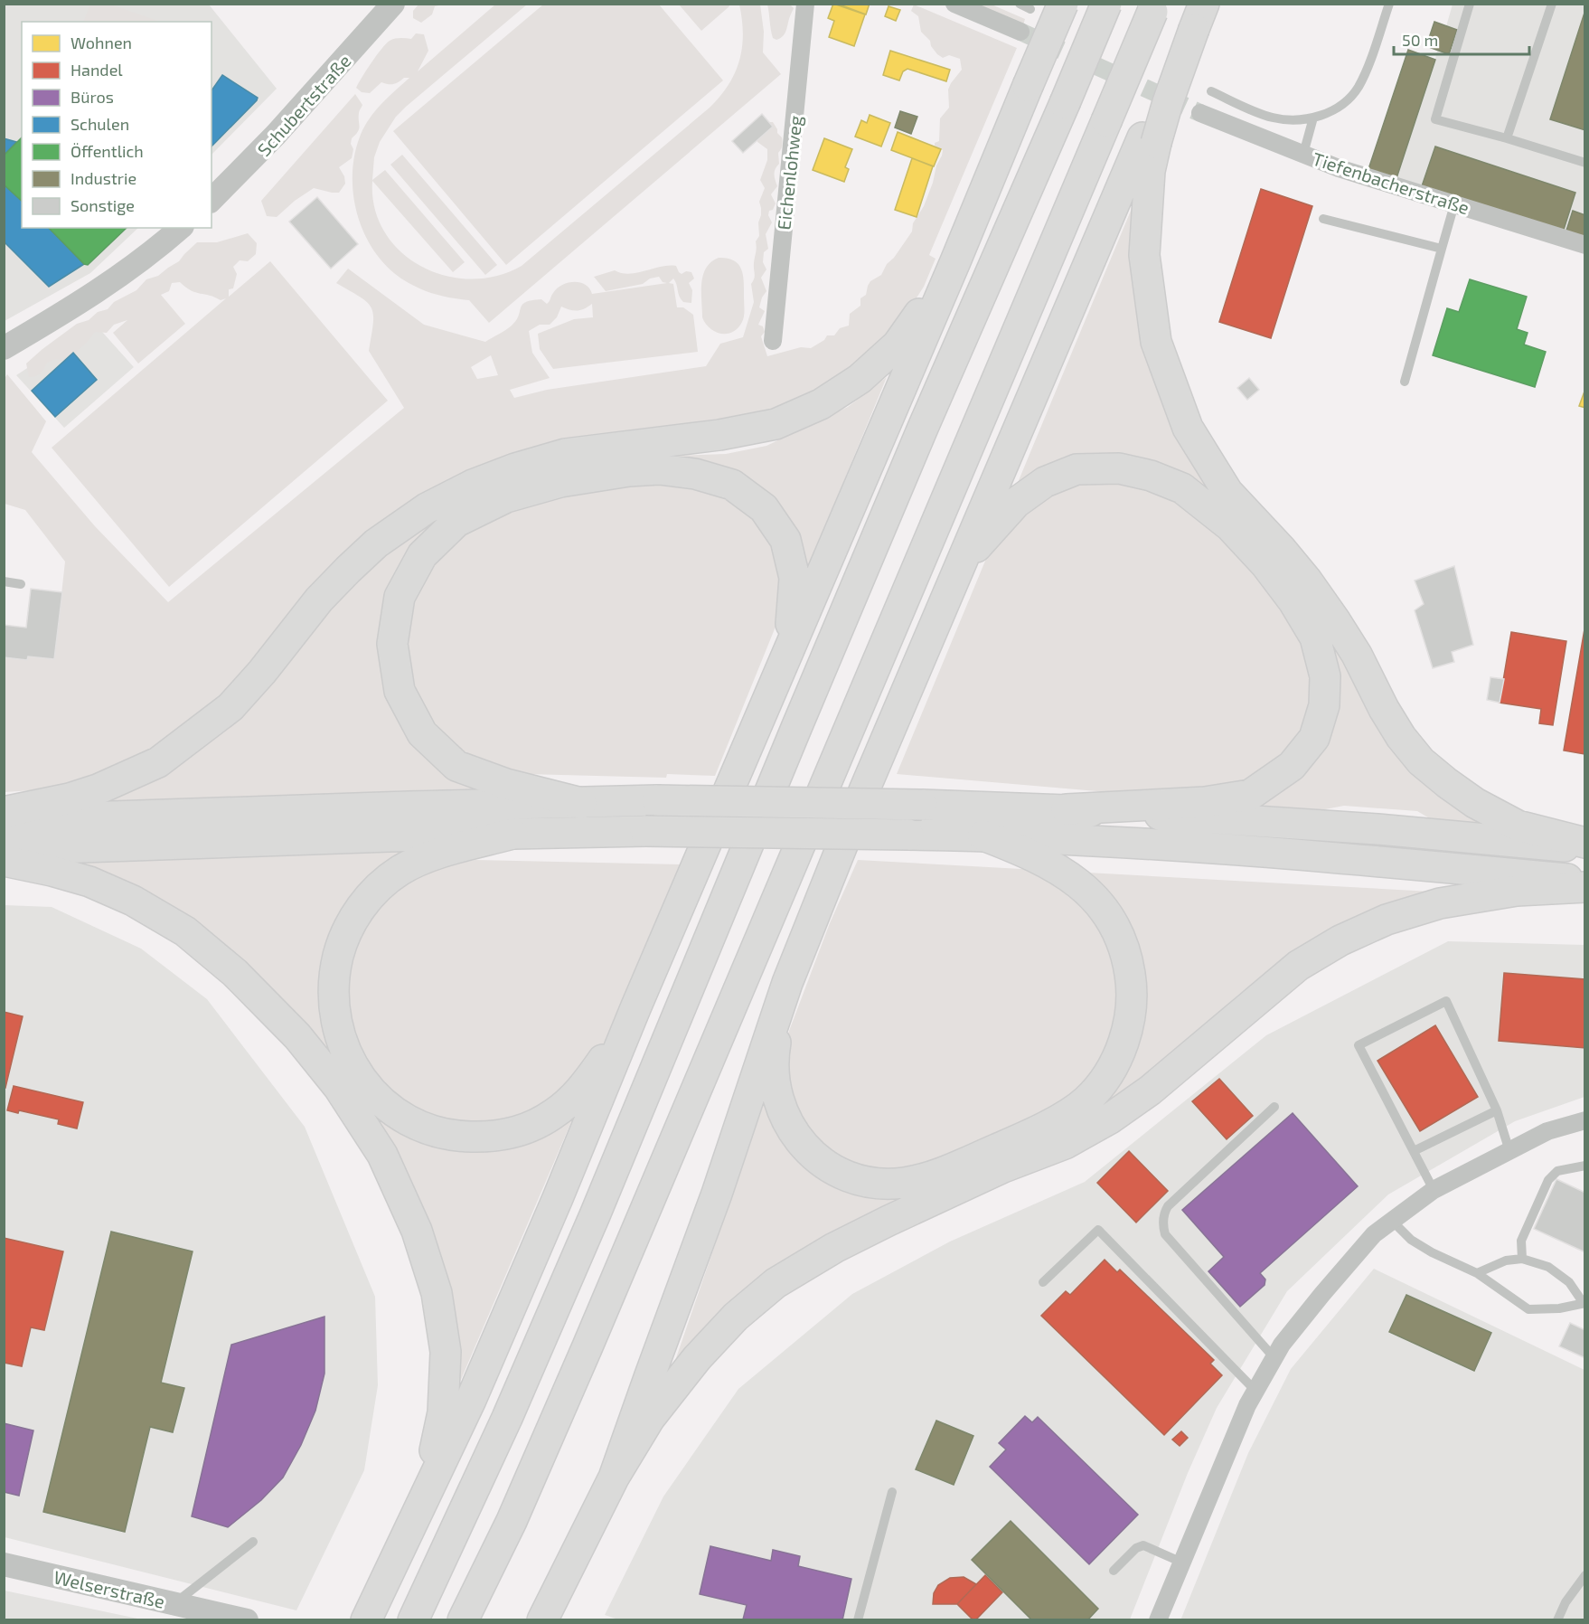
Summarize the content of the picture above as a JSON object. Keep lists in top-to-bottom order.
{
  "streets": {
    "street": [
      "Schubertstraße",
      "Eichenlohweg",
      "Tiefenbacherstraße",
      "Welserstraße"
    ]
  },
  "legend": [
    "Wohnen",
    "Handel",
    "Büros",
    "Schulen",
    "Öffentlich",
    "Industrie",
    "Sonstige"
  ],
  "scale_bar": "50 m"
}
